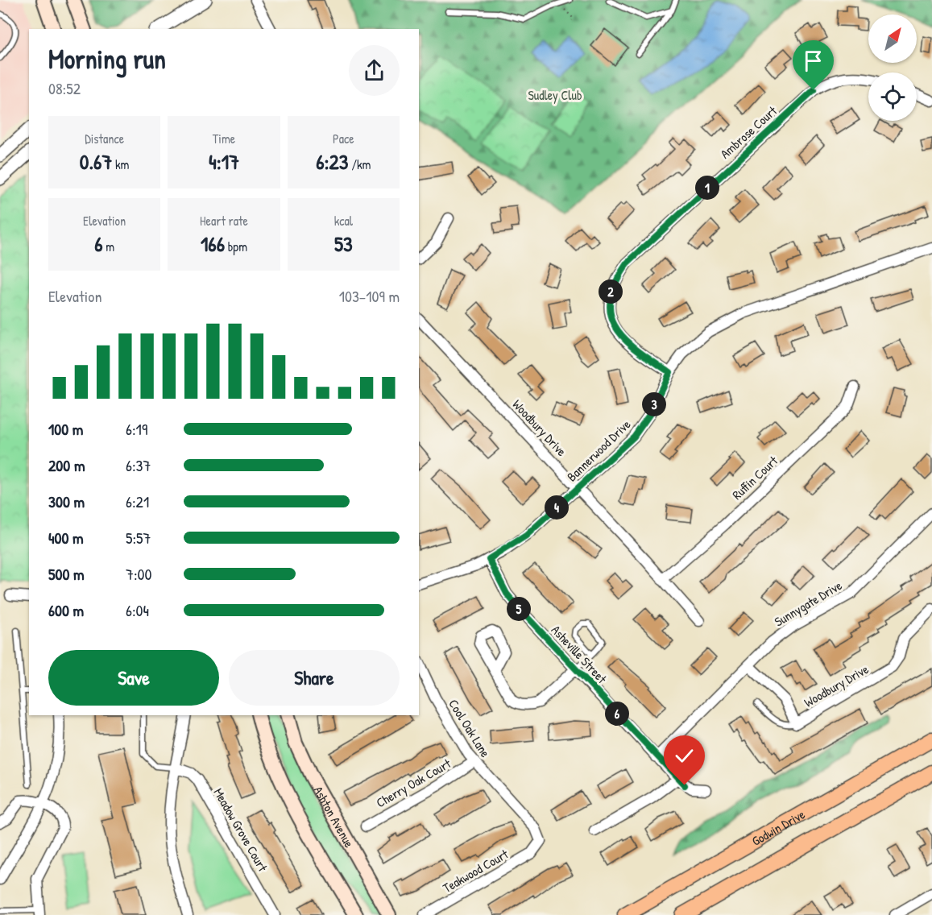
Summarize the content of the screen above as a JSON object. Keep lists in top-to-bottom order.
{
  "streets": {
    "main road": ["Ashton Avenue", "Godwin Drive"],
    "street": [
      "Ambrose Court",
      "Woodbury Drive",
      "Bannerwood Drive",
      "Ruffin Court",
      "Sunnygate Drive",
      "Asheville Street",
      "Cool Oak Lane",
      "Cherry Oak Court",
      "Meadow Grove Court",
      "Teakwood Court"
    ]
  },
  "crossings": [
    ["Ambrose Court", "Bannerwood Drive"],
    ["Woodbury Drive", "Bannerwood Drive"],
    ["Woodbury Drive", "Ruffin Court"],
    ["Woodbury Drive", "Sunnygate Drive"],
    ["Bannerwood Drive", "Asheville Street"],
    ["Sunnygate Drive", "Asheville Street"],
    ["Cool Oak Lane", "Cherry Oak Court"],
    ["Cool Oak Lane", "Teakwood Court"]
  ],
  "parks": ["Sudley Club"],
  "north": "top right",
  "page": {
    "heading": ["Morning run", "08:52"],
    "stats": [
      ["Distance", "0.67 km"],
      ["Time", "4:17"],
      ["Pace", "6:23 /km"],
      ["Elevation", "6 m"],
      ["Heart rate", "166 bpm"],
      ["kcal", "53"]
    ],
    "pins": [
      "1",
      "2",
      "3",
      "4",
      "5",
      "6"
    ],
    "chart": ["Elevation", "103–109 m"],
    "list": [
      {
        "name": "100 m",
        "note": "6:19"
      },
      {
        "name": "200 m",
        "note": "6:37"
      },
      {
        "name": "300 m",
        "note": "6:21"
      },
      {
        "name": "400 m",
        "note": "5:57"
      },
      {
        "name": "500 m",
        "note": "7:00"
      },
      {
        "name": "600 m",
        "note": "6:04"
      }
    ],
    "buttons": ["Save", "Share"]
  }
}
